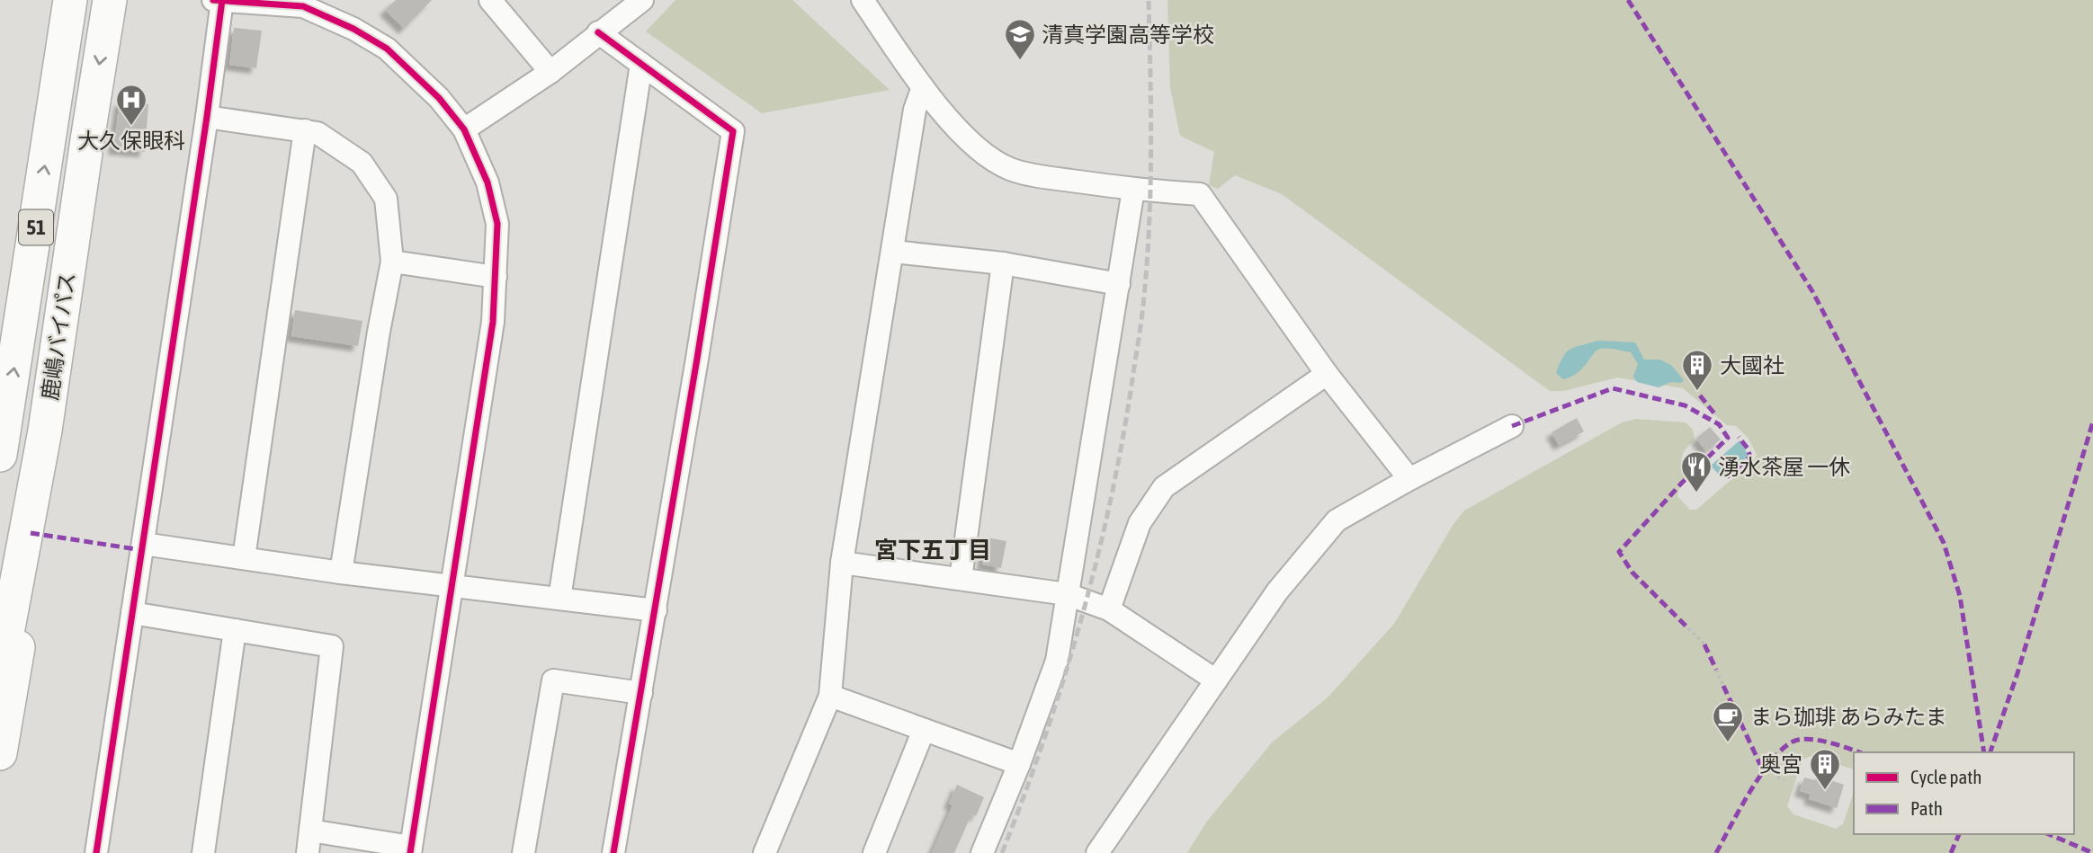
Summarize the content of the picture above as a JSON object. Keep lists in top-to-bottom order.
{
  "streets": {
    "highway": ["51", "鹿嶋バイパス"]
  },
  "crossings": [
    ["51", "鹿嶋バイパス"]
  ],
  "districts": ["宮下五丁目"],
  "places": {
    "school or university": ["清真学園高等学校"],
    "hospital": ["大久保眼科"],
    "building": ["大國社", "奥宮"],
    "restaurant": ["湧水茶屋 一休"],
    "cafe": ["まら珈琲 あらみたま"]
  },
  "legend": ["Cycle path", "Path"]
}
